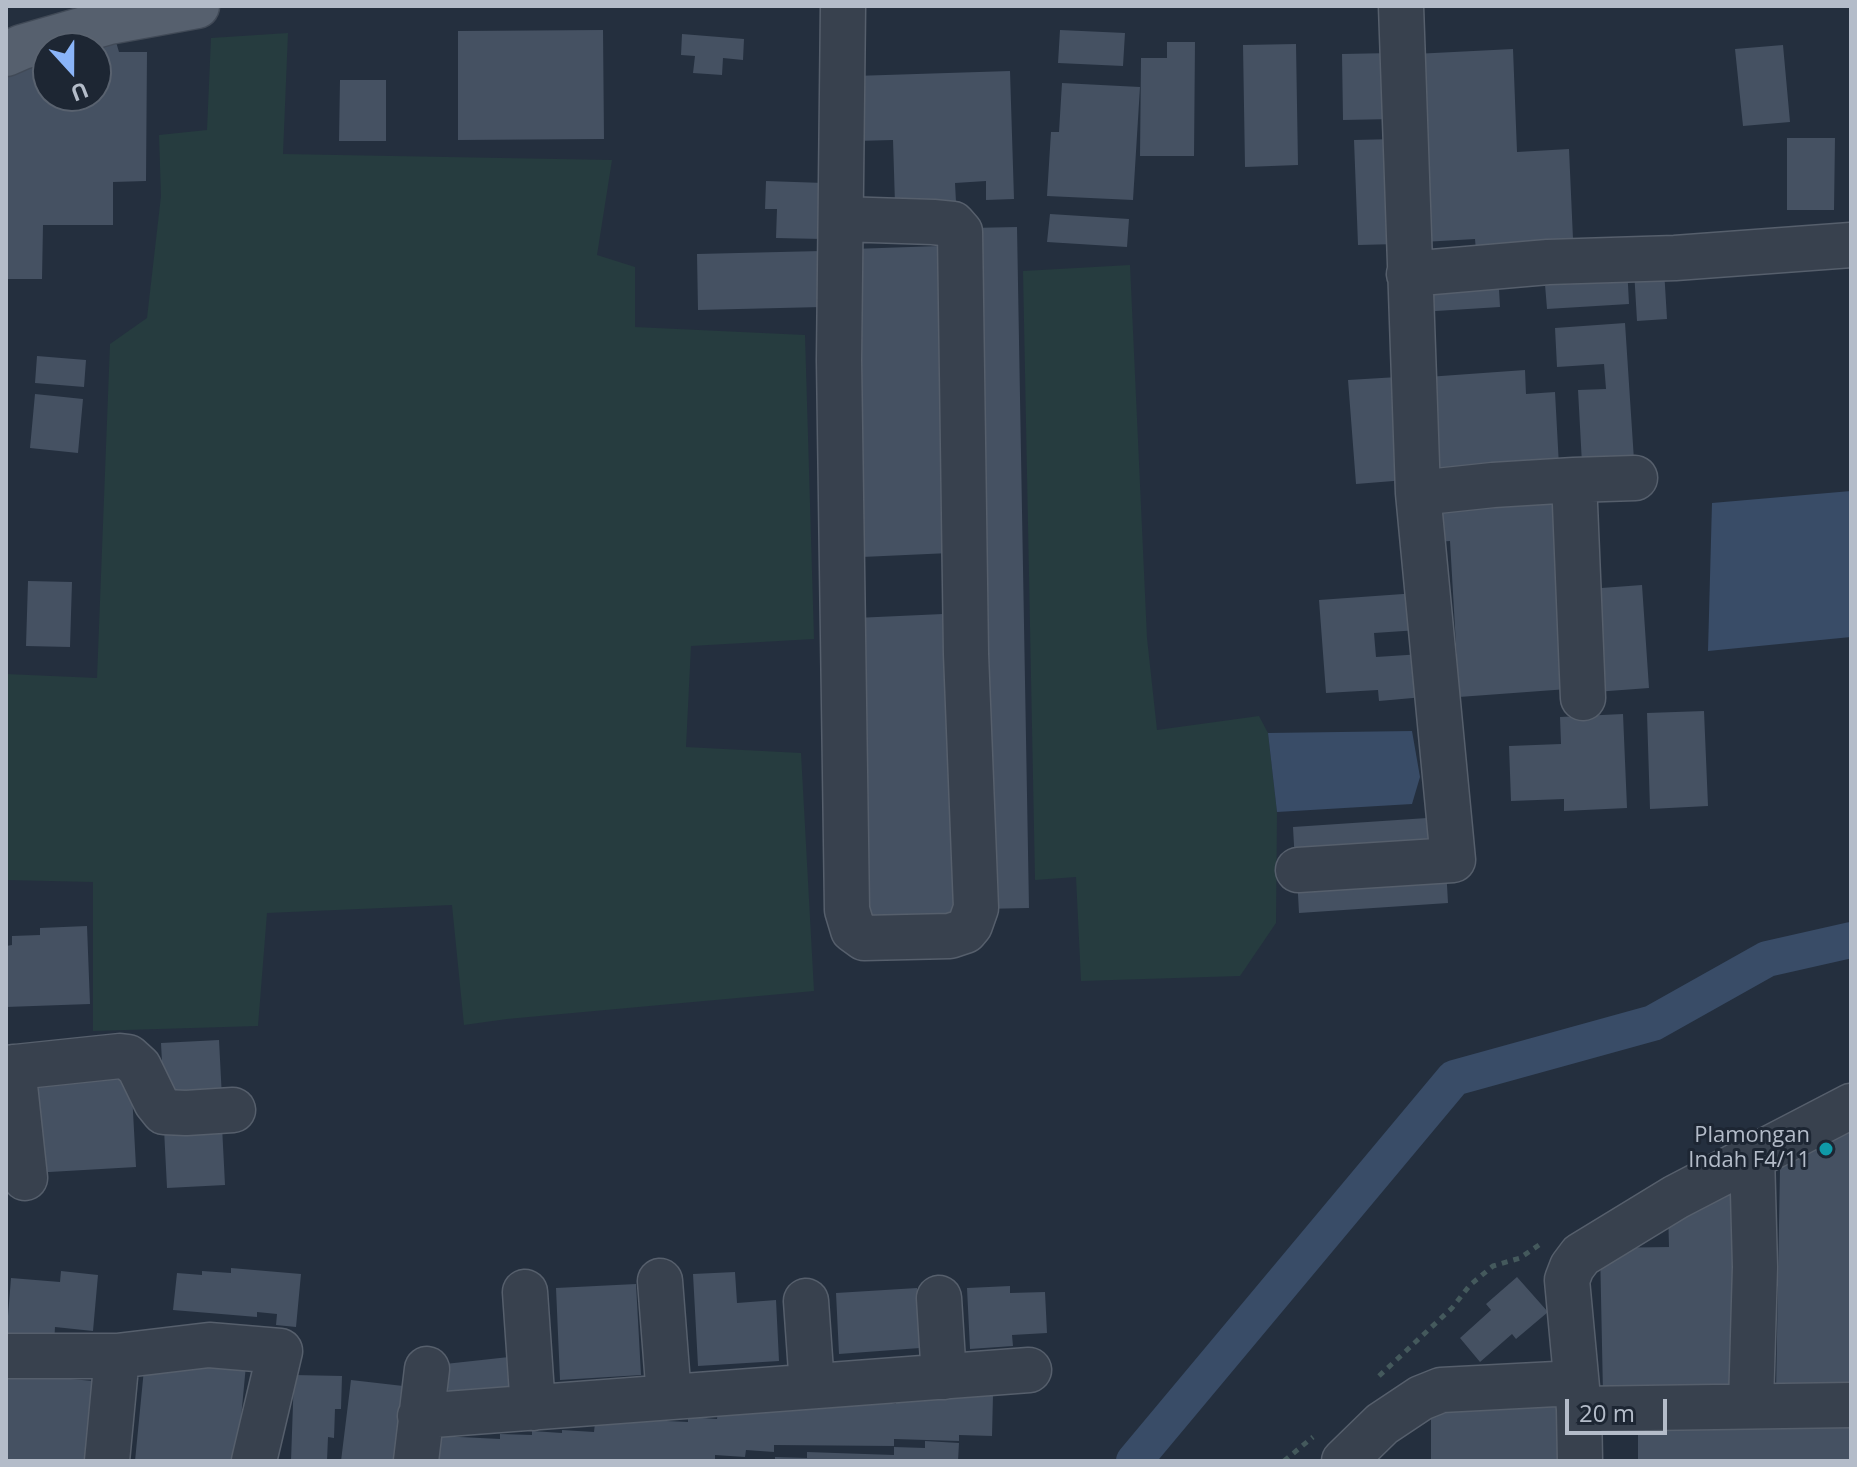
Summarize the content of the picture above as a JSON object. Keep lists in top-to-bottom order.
{
  "places": ["Plamongan Indah F4/11"],
  "scale_bar": "20 m",
  "north": "bottom"
}
